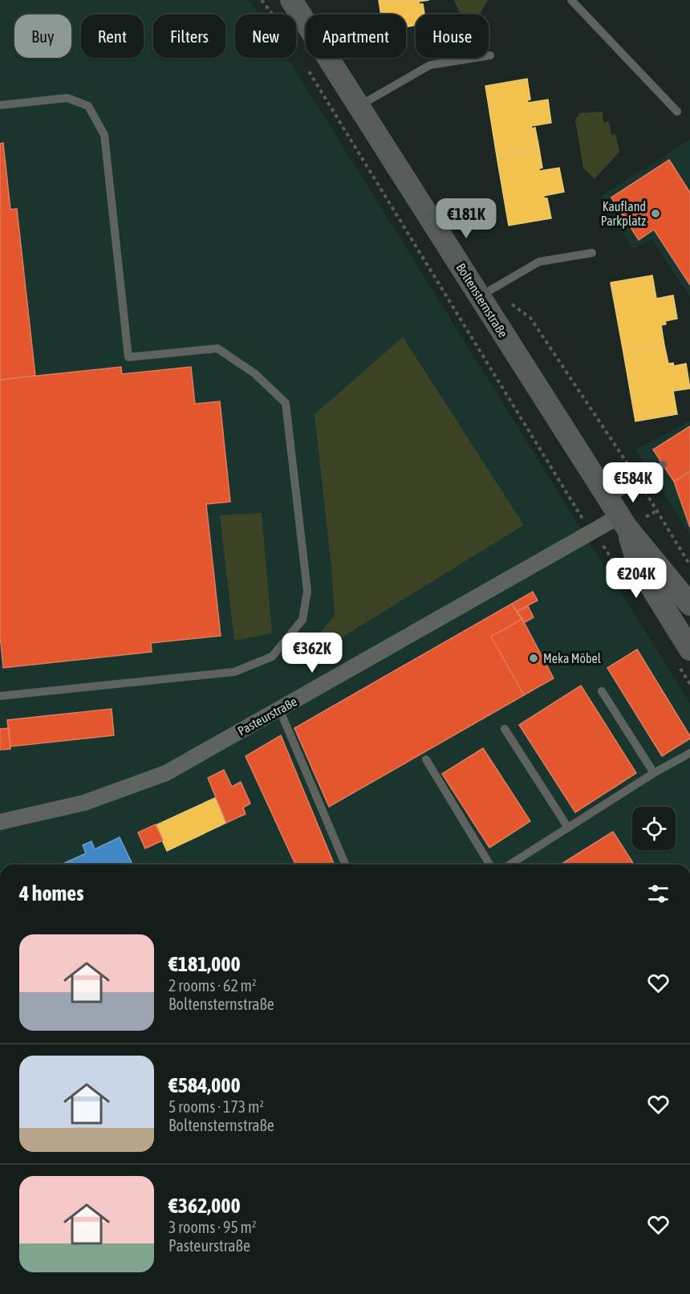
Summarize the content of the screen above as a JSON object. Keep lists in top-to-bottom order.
{
  "streets": {
    "main road": ["Boltensternstraße"],
    "street": ["Pasteurstraße"]
  },
  "crossings": [
    ["Boltensternstraße", "Pasteurstraße"]
  ],
  "places": ["Kaufland Parkplatz", "Meka Möbel"],
  "page": {
    "chip": [
      "Buy",
      "Rent",
      "Filters",
      "New",
      "Apartment",
      "House"
    ],
    "price": [
      "€181K",
      "€584K",
      "€204K",
      "€362K"
    ],
    "heading": "4 homes",
    "list": [
      {
        "name": "€181,000",
        "note": "2 rooms · 62 m² · Boltensternstraße"
      },
      {
        "name": "€584,000",
        "note": "5 rooms · 173 m² · Boltensternstraße"
      },
      {
        "name": "€362,000",
        "note": "3 rooms · 95 m² · Pasteurstraße"
      }
    ]
  }
}
